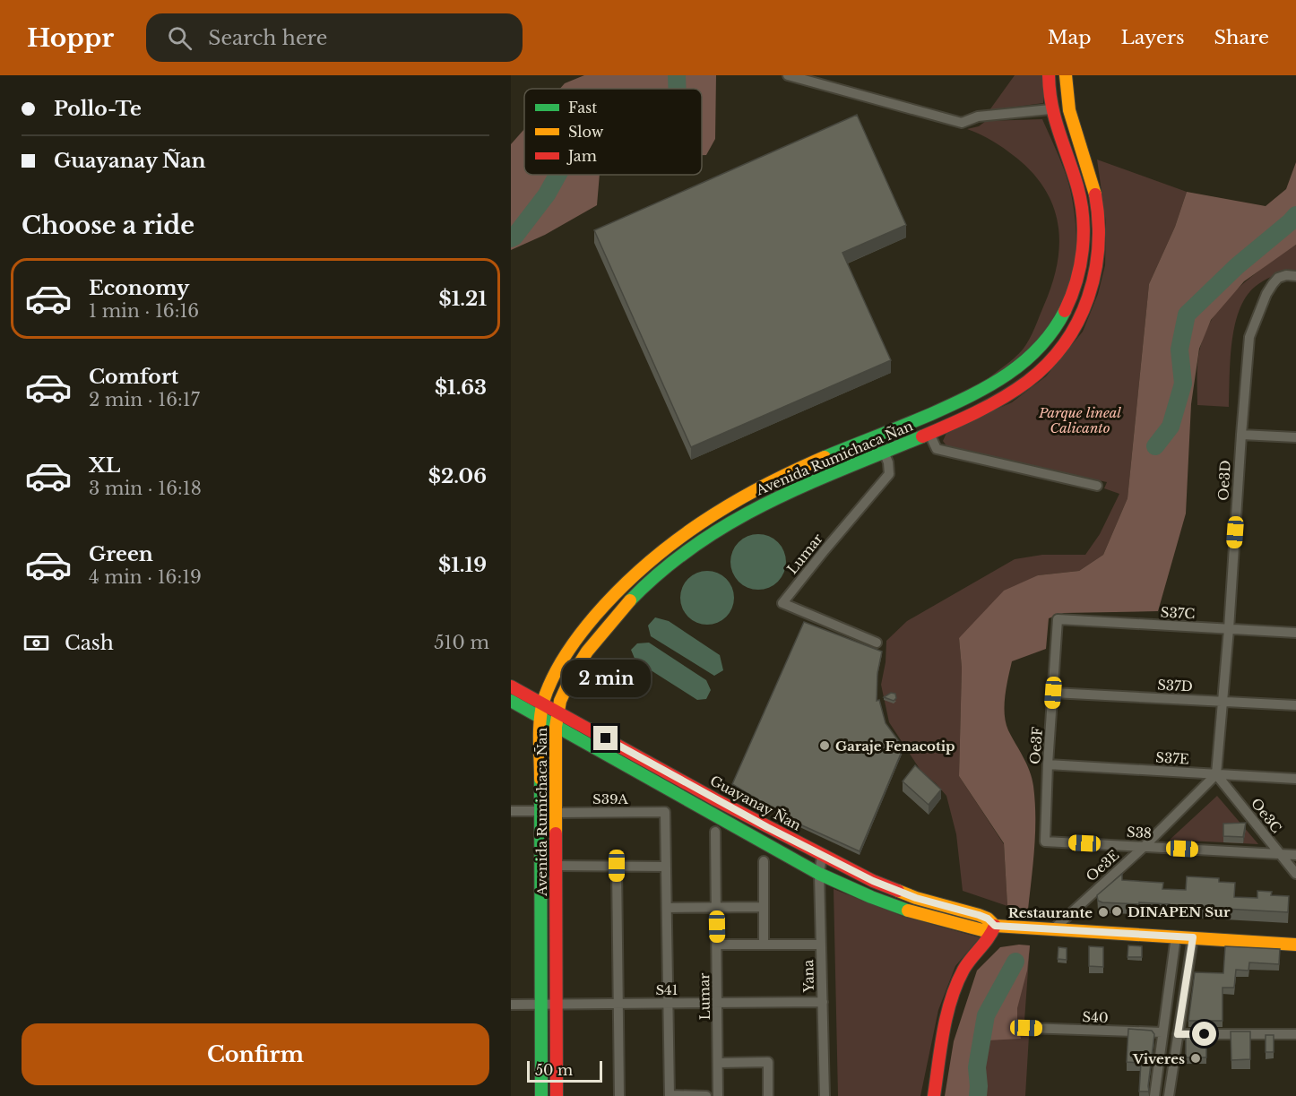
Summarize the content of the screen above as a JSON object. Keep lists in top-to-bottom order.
{
  "streets": {
    "main road": ["Avenida Rumichaca Ñan", "Guayanay Ñan"],
    "street": [
      "Oe3D",
      "Lumar",
      "S37C",
      "S37D",
      "Oe3F",
      "S37E",
      "S39A",
      "Oe3C",
      "S38",
      "Oe3E",
      "Yana",
      "S41",
      "S40"
    ]
  },
  "crossings": [
    ["Avenida Rumichaca Ñan", "Lumar"],
    ["Avenida Rumichaca Ñan", "S39A"],
    ["Avenida Rumichaca Ñan", "Guayanay Ñan"],
    ["Avenida Rumichaca Ñan", "S41"],
    ["Oe3D", "S37C"],
    ["Oe3D", "S37D"],
    ["Oe3D", "S37E"],
    ["Oe3D", "Oe3C"],
    ["Oe3D", "Oe3E"],
    ["Lumar", "S41"],
    ["S37C", "Oe3F"],
    ["S37D", "Oe3F"],
    ["Oe3F", "S37E"],
    ["Oe3F", "S38"],
    ["S37E", "Oe3C"],
    ["S37E", "Oe3E"],
    ["Guayanay Ñan", "Oe3E"],
    ["Guayanay Ñan", "Yana"],
    ["Oe3C", "S38"],
    ["Oe3C", "Oe3E"],
    ["S38", "Oe3E"],
    ["Yana", "S41"]
  ],
  "parks": ["Parque lineal Calicanto"],
  "places": [
    "Garaje Fenacotip",
    "DINAPEN Sur",
    "Restaurante",
    "Viveres"
  ],
  "legend": ["Fast", "Slow", "Jam"],
  "scale_bar": "50 m",
  "page": {
    "header": "Hoppr",
    "search": "Search here",
    "nav": ["Map", "Layers", "Share"],
    "banner": ["Pollo-Te", "Guayanay Ñan"],
    "heading": "Choose a ride",
    "list": [
      {
        "name": "Economy",
        "note": "1 min · 16:16",
        "value": "$1.21"
      },
      {
        "name": "Comfort",
        "note": "2 min · 16:17",
        "value": "$1.63"
      },
      {
        "name": "XL",
        "note": "3 min · 16:18",
        "value": "$2.06"
      },
      {
        "name": "Green",
        "note": "4 min · 16:19",
        "value": "$1.19"
      }
    ],
    "pay": ["Cash", "510 m"],
    "bubble": "2 min",
    "buttons": "Confirm",
    "scale": "50 m"
  }
}
